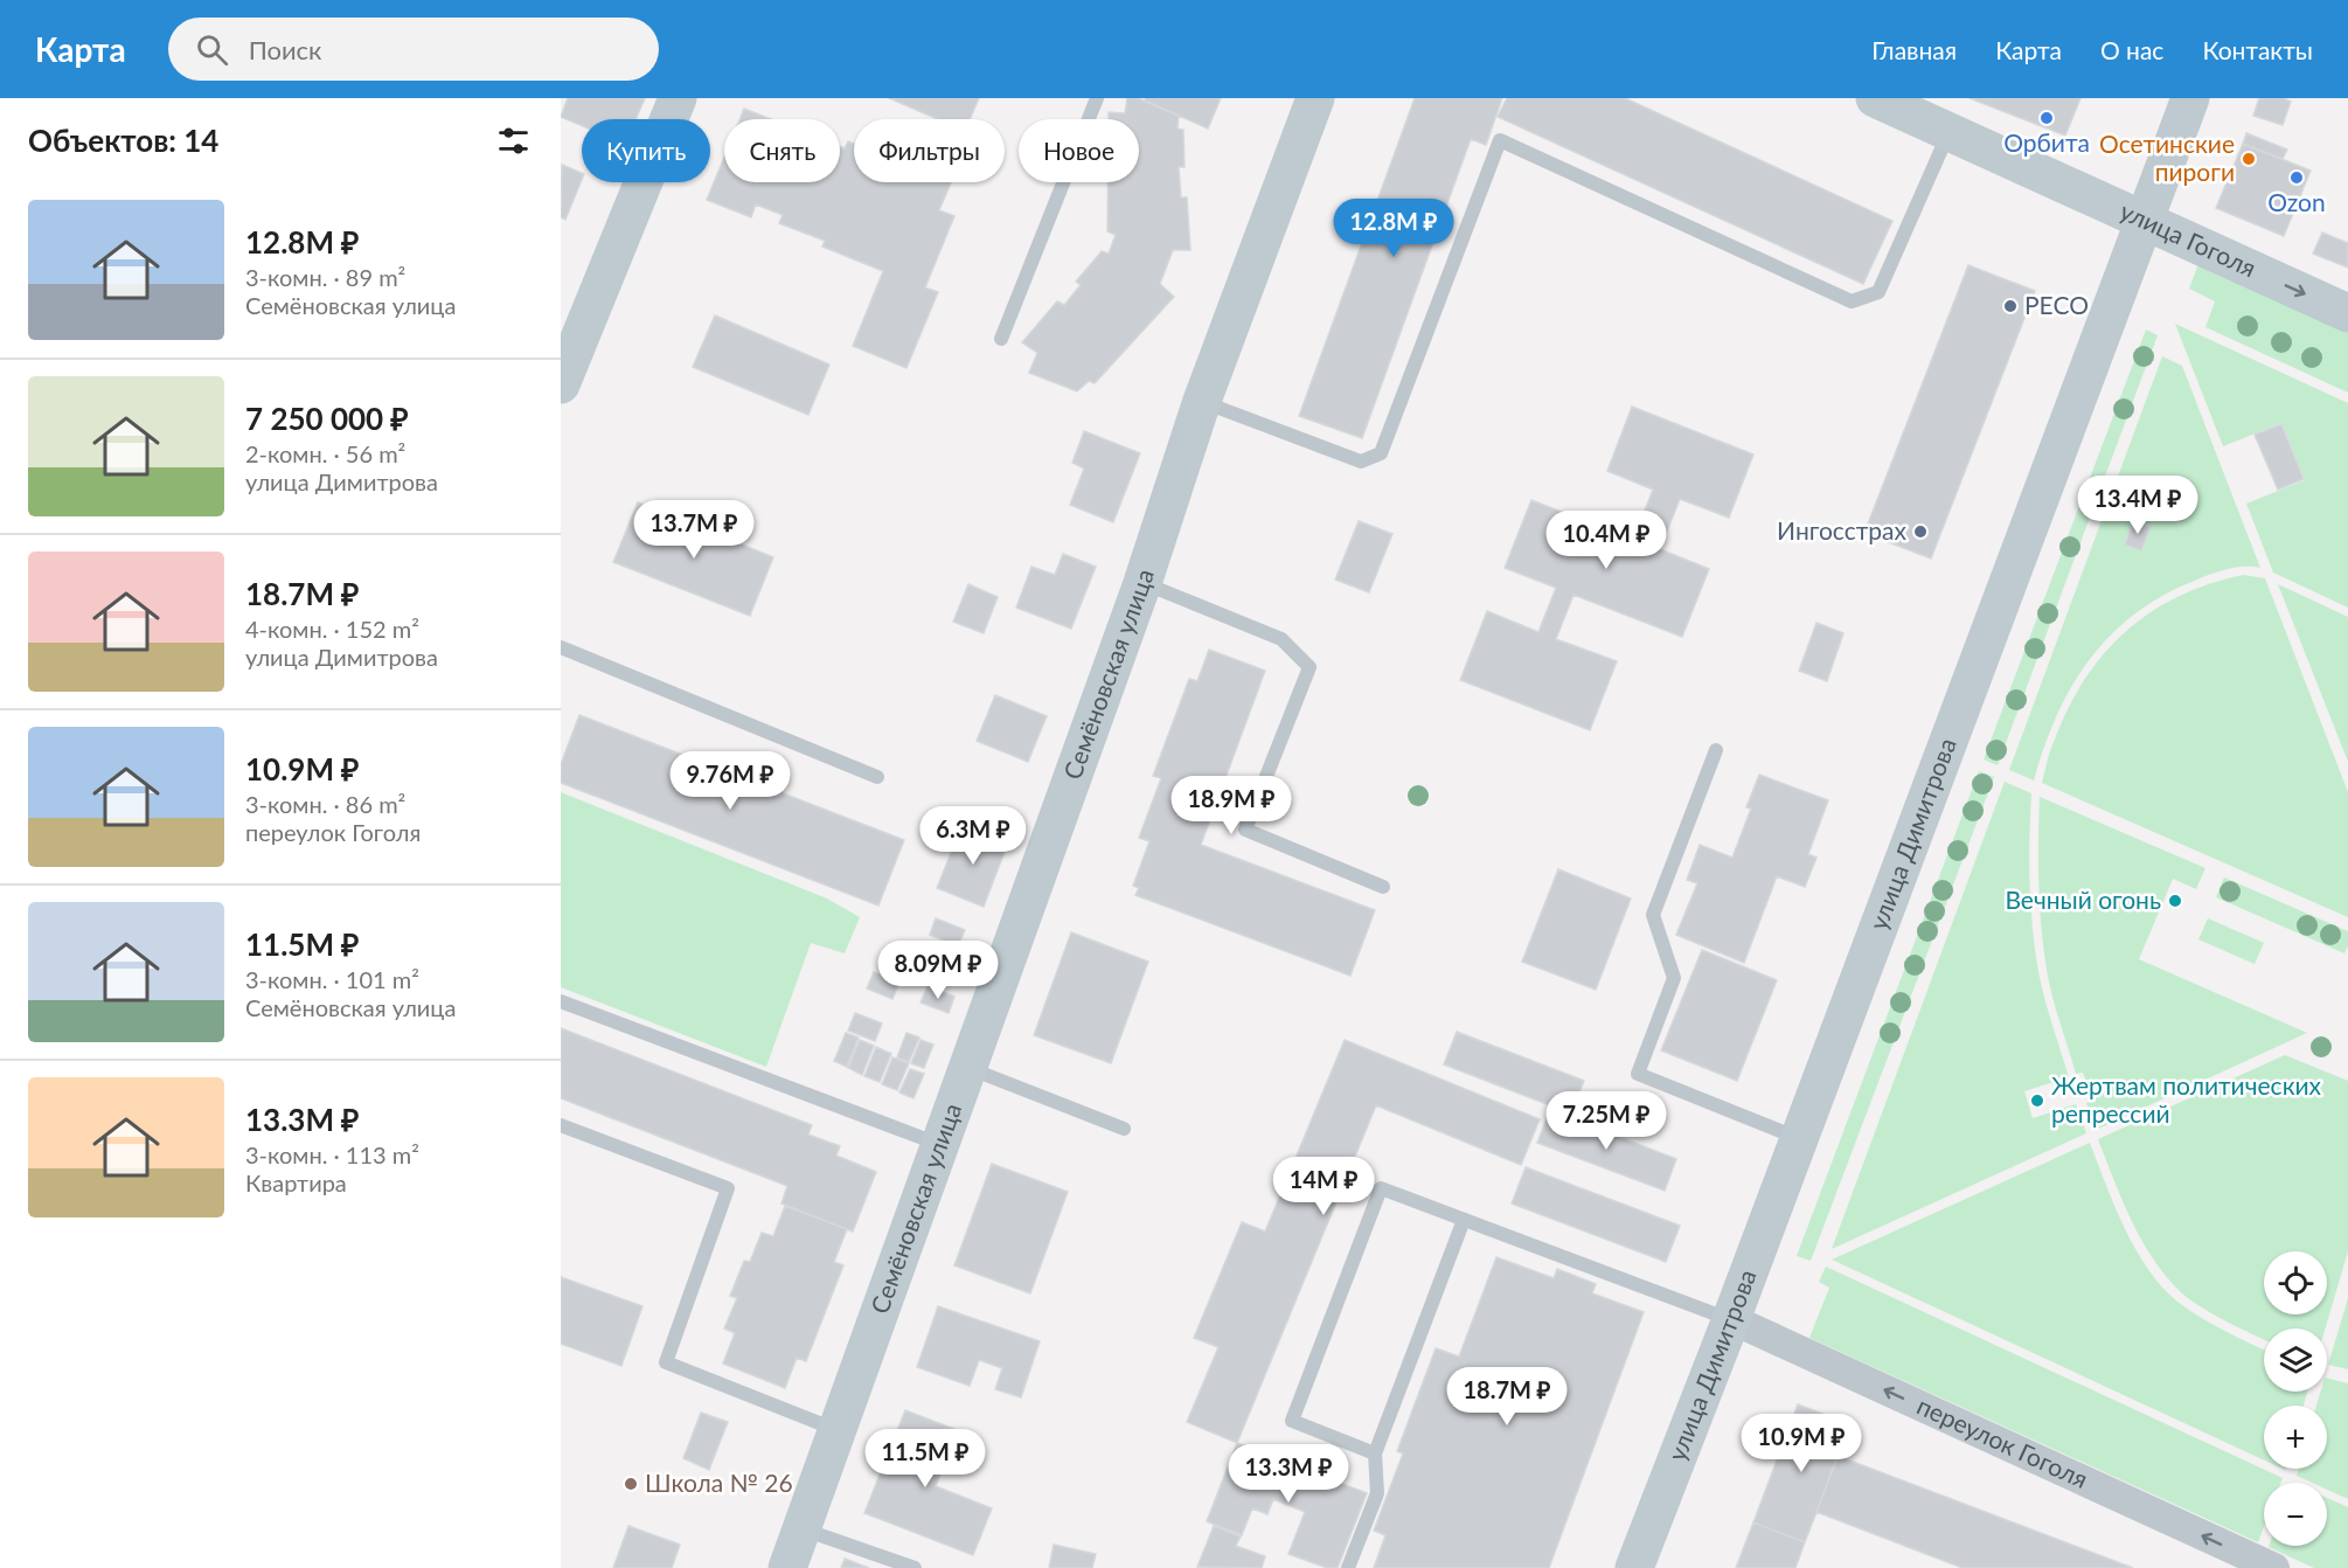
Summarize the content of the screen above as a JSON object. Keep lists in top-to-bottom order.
{
  "streets": {
    "street": [
      "улица Гоголя",
      "Семёновская улица",
      "улица Димитрова",
      "переулок Гоголя"
    ]
  },
  "crossings": [
    ["улица Гоголя", "улица Димитрова"],
    ["улица Димитрова", "переулок Гоголя"]
  ],
  "one_way": ["улица Гоголя", "переулок Гоголя"],
  "places": [
    "Орбита",
    "Осетинские пироги",
    "Ozon",
    "РЕСО",
    "Ингосстрах",
    "Вечный огонь",
    "Жертвам политических репрессий",
    "Школа № 26"
  ],
  "page": {
    "header": "Карта",
    "search": "Поиск",
    "nav": [
      "Главная",
      "Карта",
      "О нас",
      "Контакты"
    ],
    "heading": "Объектов: 14",
    "chip": [
      "Купить",
      "Снять",
      "Фильтры",
      "Новое"
    ],
    "list": [
      {
        "name": "12.8M ₽",
        "note": "3-комн. · 89 m² · Семёновская улица"
      },
      {
        "name": "7 250 000 ₽",
        "note": "2-комн. · 56 m² · улица Димитрова"
      },
      {
        "name": "18.7M ₽",
        "note": "4-комн. · 152 m² · улица Димитрова"
      },
      {
        "name": "10.9M ₽",
        "note": "3-комн. · 86 m² · переулок Гоголя"
      },
      {
        "name": "11.5M ₽",
        "note": "3-комн. · 101 m² · Семёновская улица"
      },
      {
        "name": "13.3M ₽",
        "note": "3-комн. · 113 m² · Квартира"
      }
    ],
    "price": [
      "12.8M ₽",
      "13.4M ₽",
      "13.7M ₽",
      "10.4M ₽",
      "9.76M ₽",
      "18.9M ₽",
      "6.3M ₽",
      "8.09M ₽",
      "7.25M ₽",
      "14M ₽",
      "18.7M ₽",
      "10.9M ₽",
      "11.5M ₽",
      "13.3M ₽"
    ],
    "map_buttons": ["+", "−"]
  }
}
